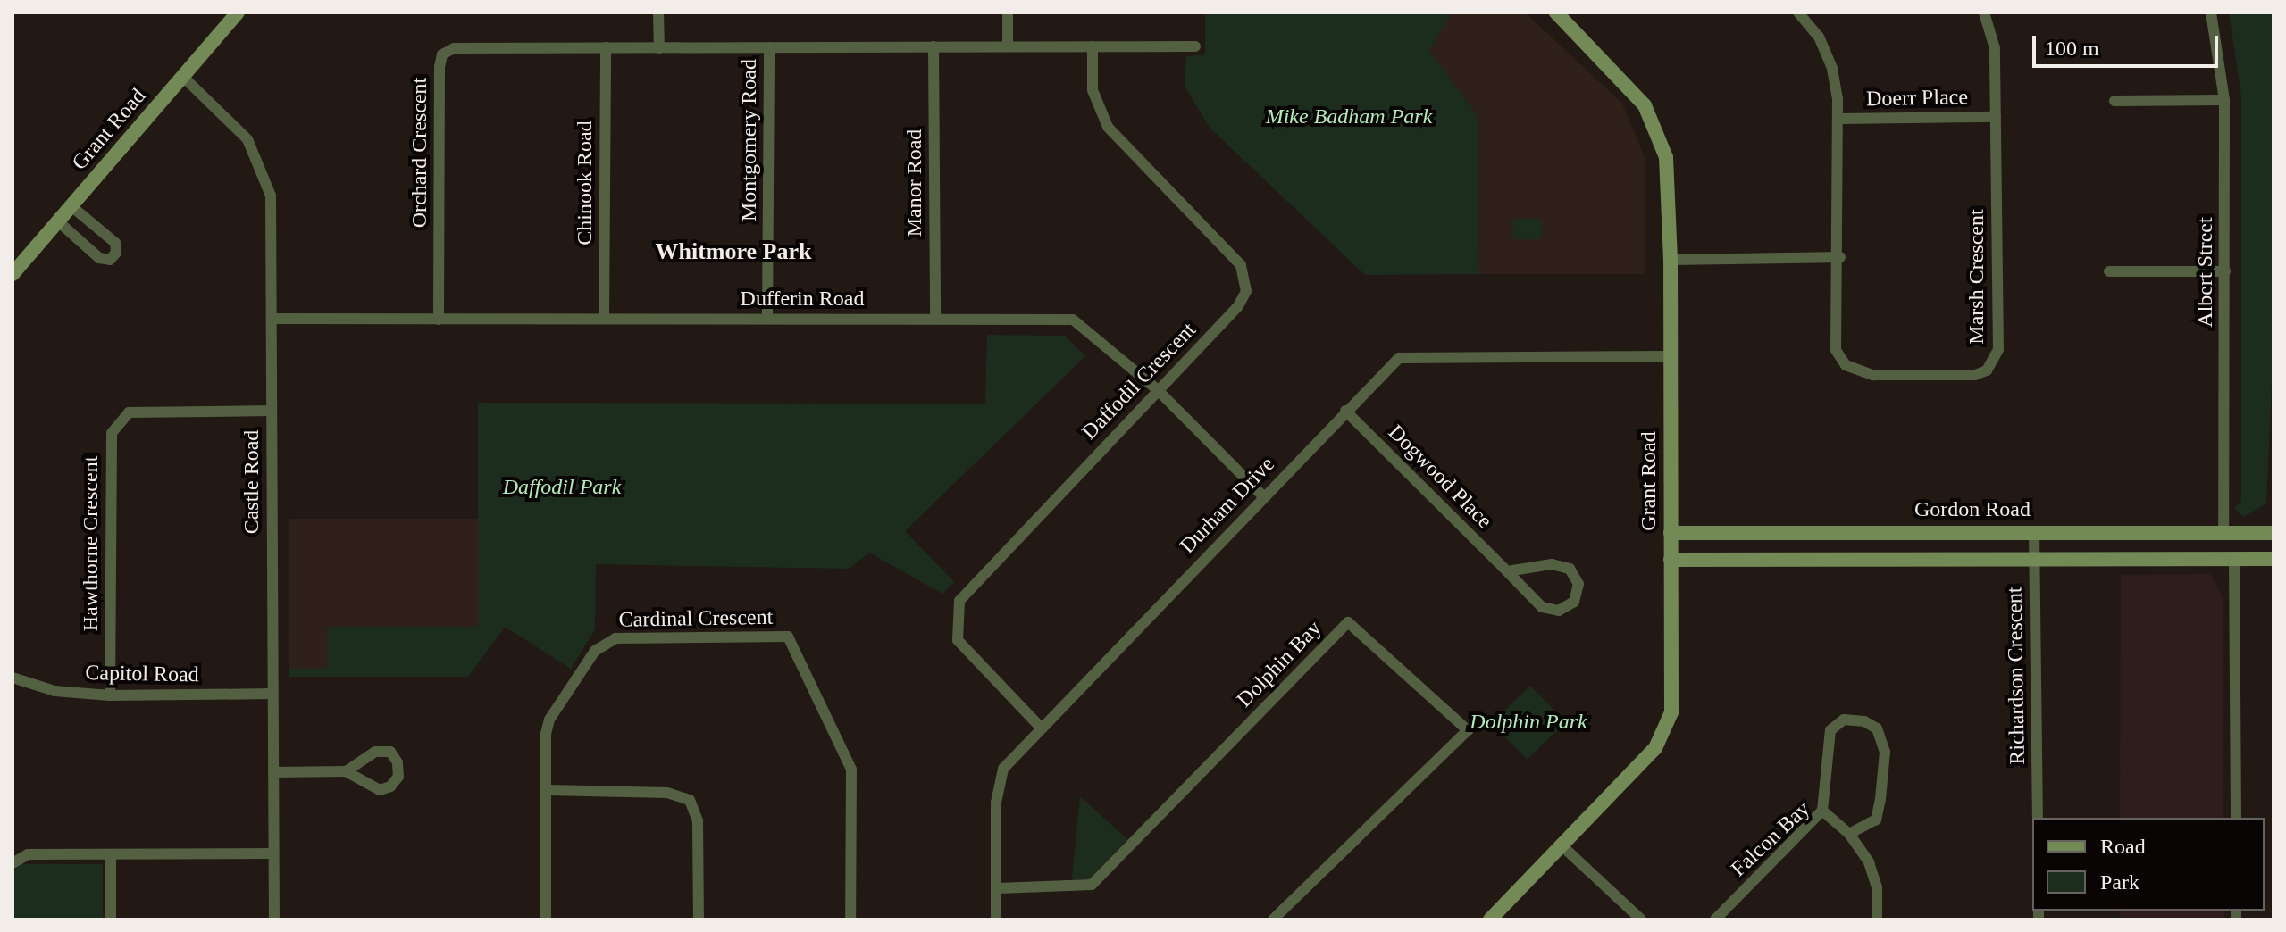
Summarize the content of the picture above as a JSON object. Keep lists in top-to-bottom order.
{
  "streets": {
    "street": [
      "Doerr Place",
      "Grant Road",
      "Montgomery Road",
      "Orchard Crescent",
      "Chinook Road",
      "Manor Road",
      "Albert Street",
      "Marsh Crescent",
      "Dufferin Road",
      "Daffodil Crescent",
      "Dogwood Place",
      "Castle Road",
      "Durham Drive",
      "Gordon Road",
      "Hawthorne Crescent",
      "Cardinal Crescent",
      "Dolphin Bay",
      "Capitol Road",
      "Richardson Crescent",
      "Falcon Bay"
    ]
  },
  "crossings": [
    ["Doerr Place", "Marsh Crescent"],
    ["Grant Road", "Castle Road"],
    ["Grant Road", "Durham Drive"],
    ["Grant Road", "Gordon Road"],
    ["Montgomery Road", "Orchard Crescent"],
    ["Montgomery Road", "Dufferin Road"],
    ["Orchard Crescent", "Chinook Road"],
    ["Orchard Crescent", "Manor Road"],
    ["Orchard Crescent", "Dufferin Road"],
    ["Orchard Crescent", "Daffodil Crescent"],
    ["Chinook Road", "Dufferin Road"],
    ["Manor Road", "Dufferin Road"],
    ["Albert Street", "Gordon Road"],
    ["Dufferin Road", "Daffodil Crescent"],
    ["Dufferin Road", "Castle Road"],
    ["Dufferin Road", "Durham Drive"],
    ["Daffodil Crescent", "Durham Drive"],
    ["Dogwood Place", "Durham Drive"],
    ["Castle Road", "Hawthorne Crescent"],
    ["Castle Road", "Capitol Road"],
    ["Durham Drive", "Dolphin Bay"],
    ["Gordon Road", "Richardson Crescent"],
    ["Hawthorne Crescent", "Capitol Road"]
  ],
  "districts": ["Whitmore Park"],
  "parks": ["Mike Badham Park", "Daffodil Park", "Dolphin Park"],
  "legend": ["Road", "Park"],
  "scale_bar": "100 m"
}
